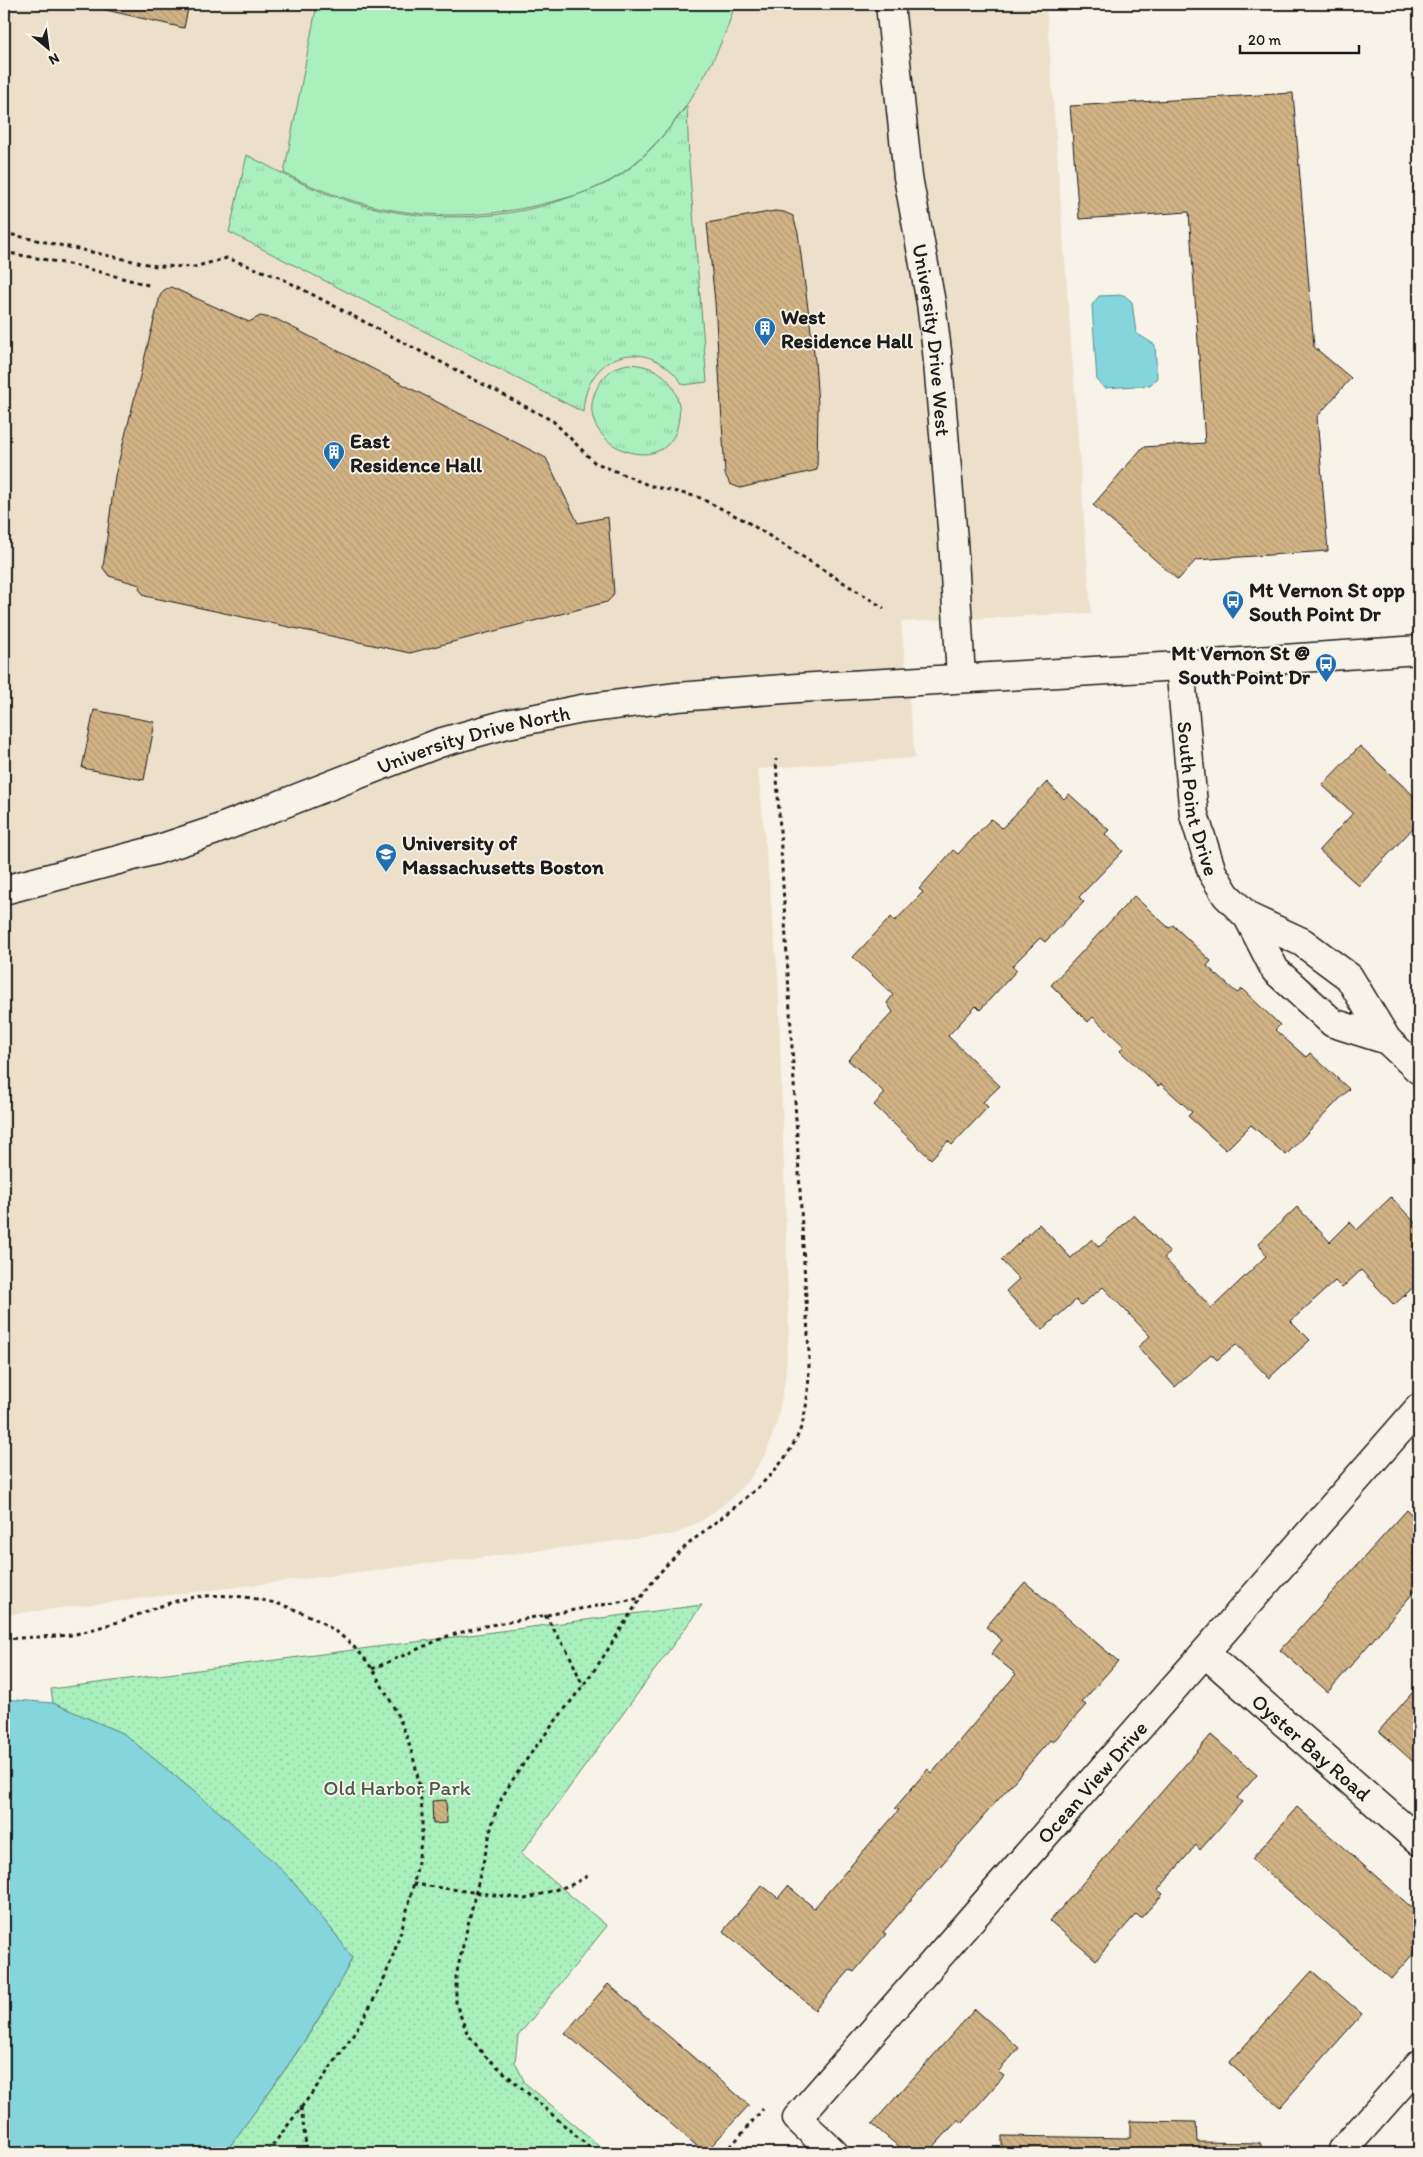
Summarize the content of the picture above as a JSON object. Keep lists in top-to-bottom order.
{
  "streets": {
    "street": [
      "University Drive West",
      "University Drive North",
      "South Point Drive",
      "Oyster Bay Road",
      "Ocean View Drive"
    ]
  },
  "crossings": [
    ["University Drive West", "University Drive North"],
    ["University Drive North", "South Point Drive"],
    ["Oyster Bay Road", "Ocean View Drive"]
  ],
  "parks": ["Old Harbor Park"],
  "places": {
    "building": ["West Residence Hall", "East Residence Hall"],
    "bus stop": ["Mt Vernon St opp South Point Dr", "Mt Vernon St @ South Point Dr"],
    "school or university": ["University of Massachusetts Boston"]
  },
  "scale_bar": "20 m",
  "north": "bottom right"
}
